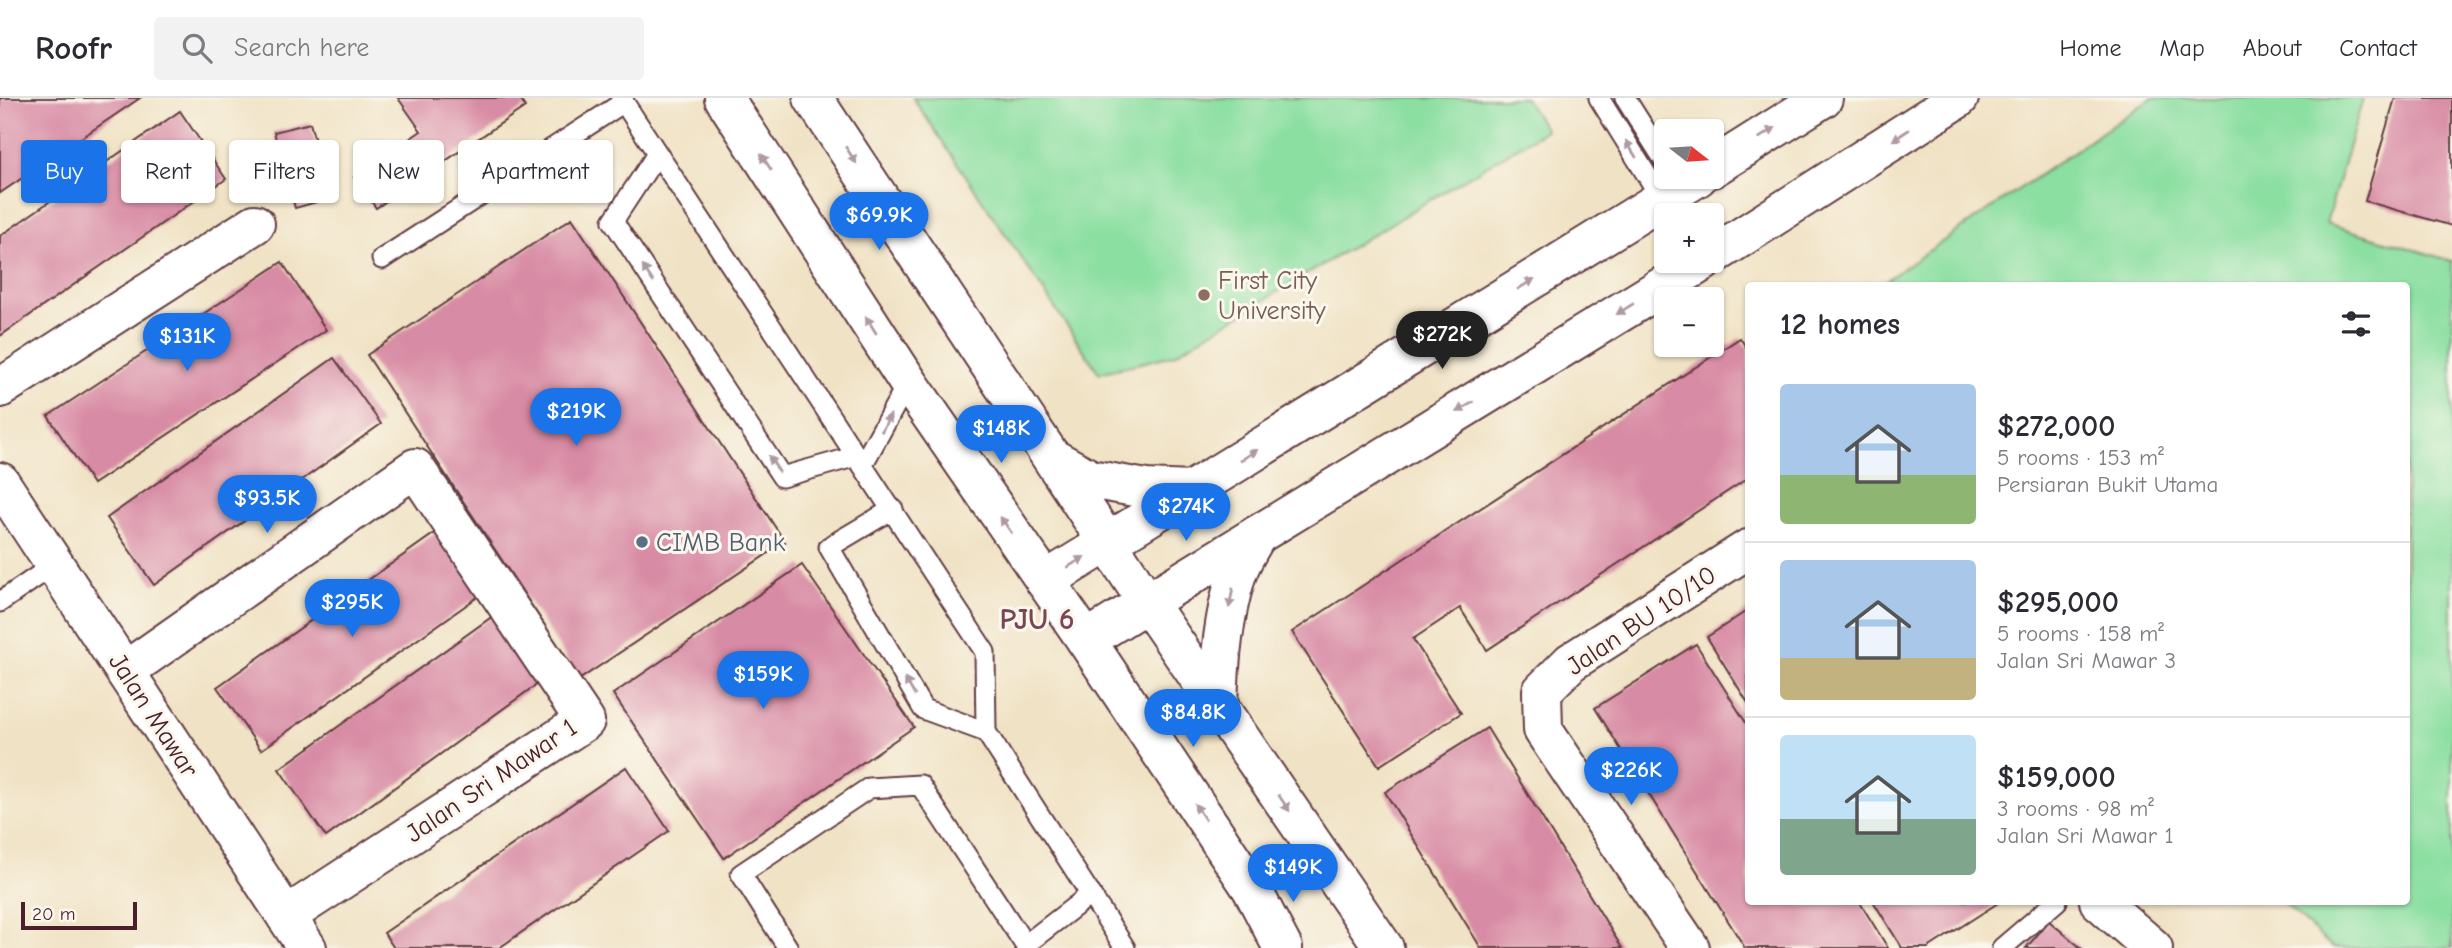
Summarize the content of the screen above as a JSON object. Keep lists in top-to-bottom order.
{
  "streets": {
    "street": ["Jalan BU 10/10", "Jalan Mawar", "Jalan Sri Mawar 1"]
  },
  "crossings": [
    ["Jalan Mawar", "Jalan Sri Mawar 1"]
  ],
  "districts": ["PJU 6"],
  "places": ["First City University", "CIMB Bank"],
  "scale_bar": "20 m",
  "north": "right",
  "page": {
    "header": "Roofr",
    "search": "Search here",
    "nav": [
      "Home",
      "Map",
      "About",
      "Contact"
    ],
    "map_buttons": ["+", "−"],
    "chip": [
      "Buy",
      "Rent",
      "Filters",
      "New",
      "Apartment"
    ],
    "price": [
      "$69.9K",
      "$272K",
      "$131K",
      "$219K",
      "$148K",
      "$93.5K",
      "$274K",
      "$295K",
      "$159K",
      "$84.8K",
      "$226K",
      "$149K"
    ],
    "heading": "12 homes",
    "list": [
      {
        "name": "$272,000",
        "note": "5 rooms · 153 m² · Persiaran Bukit Utama"
      },
      {
        "name": "$295,000",
        "note": "5 rooms · 158 m² · Jalan Sri Mawar 3"
      },
      {
        "name": "$159,000",
        "note": "3 rooms · 98 m² · Jalan Sri Mawar 1"
      }
    ],
    "scale": "20 m"
  }
}
